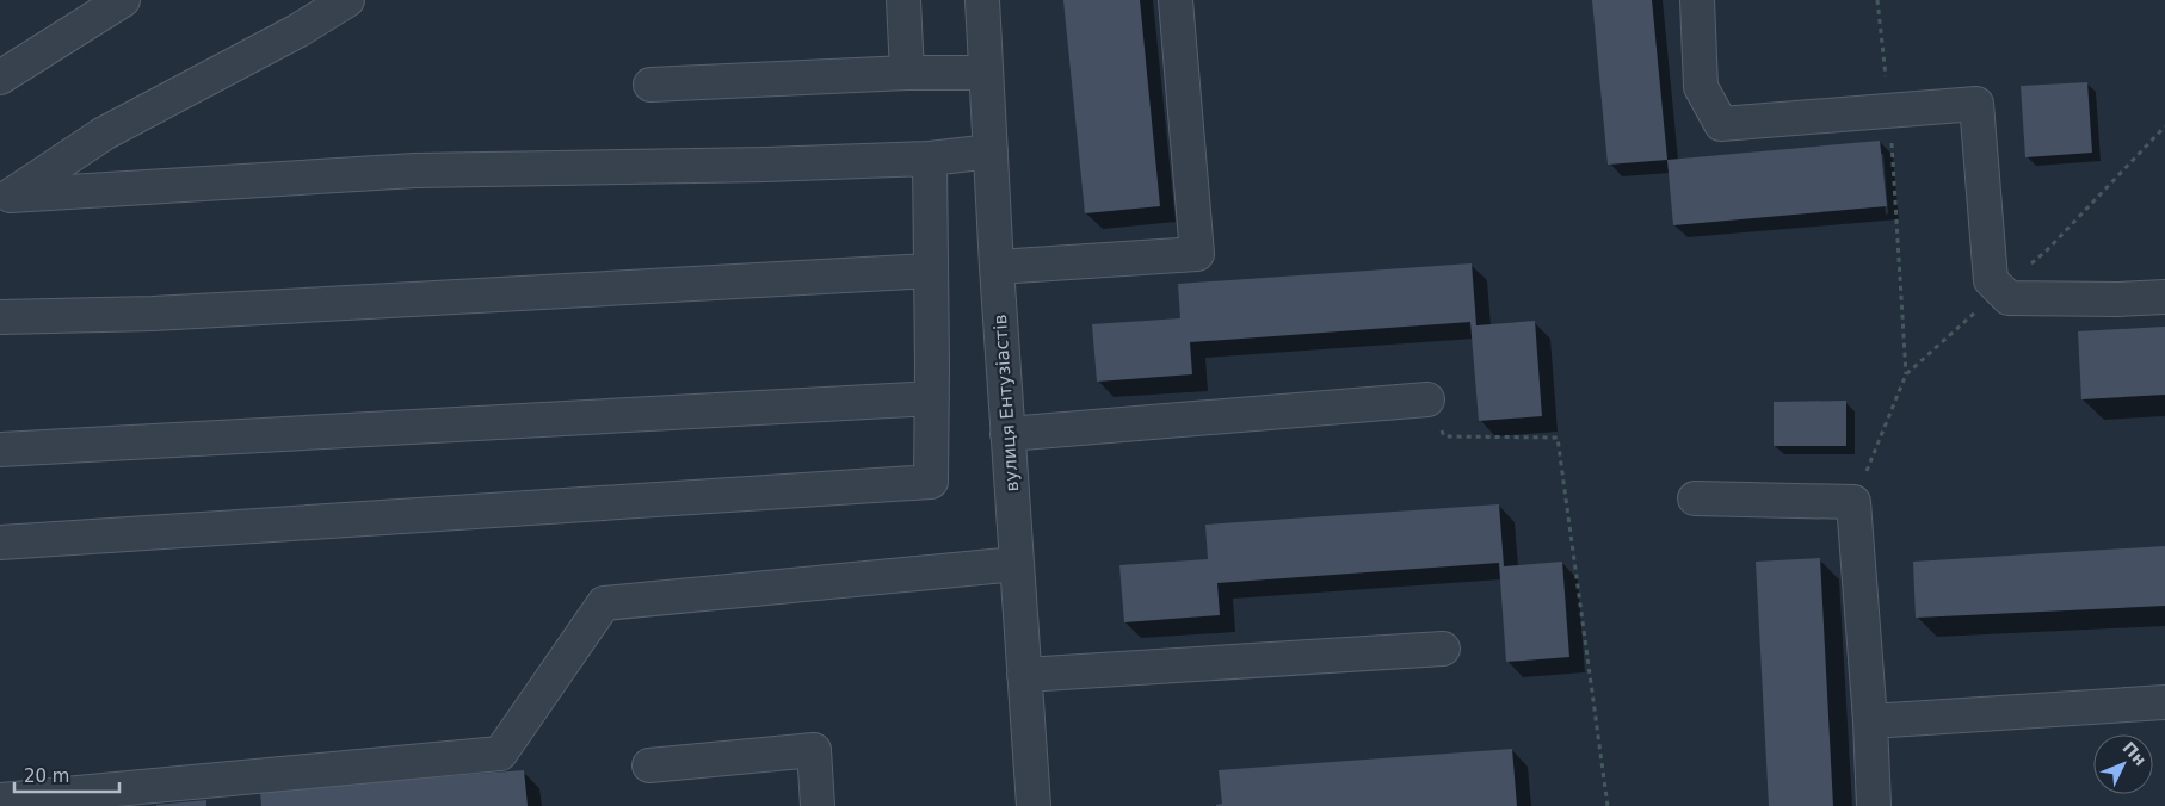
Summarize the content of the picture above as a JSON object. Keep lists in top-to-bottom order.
{
  "streets": {
    "street": ["вулиця Ентузіастів"]
  },
  "scale_bar": "20 m",
  "north": "top right"
}
